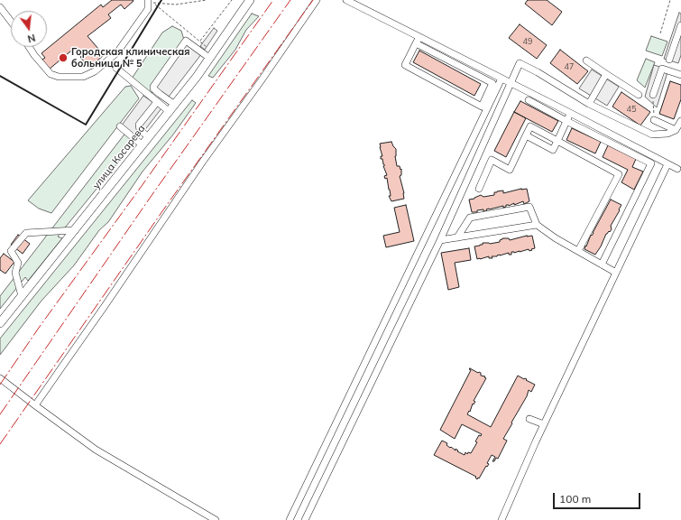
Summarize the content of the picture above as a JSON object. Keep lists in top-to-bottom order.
{
  "streets": {
    "main road": ["улица Косарева"]
  },
  "places": ["Городская клиническая больница № 5"],
  "house_numbers": ["49", "47", "45"],
  "scale_bar": "100 m",
  "north": "bottom"
}
